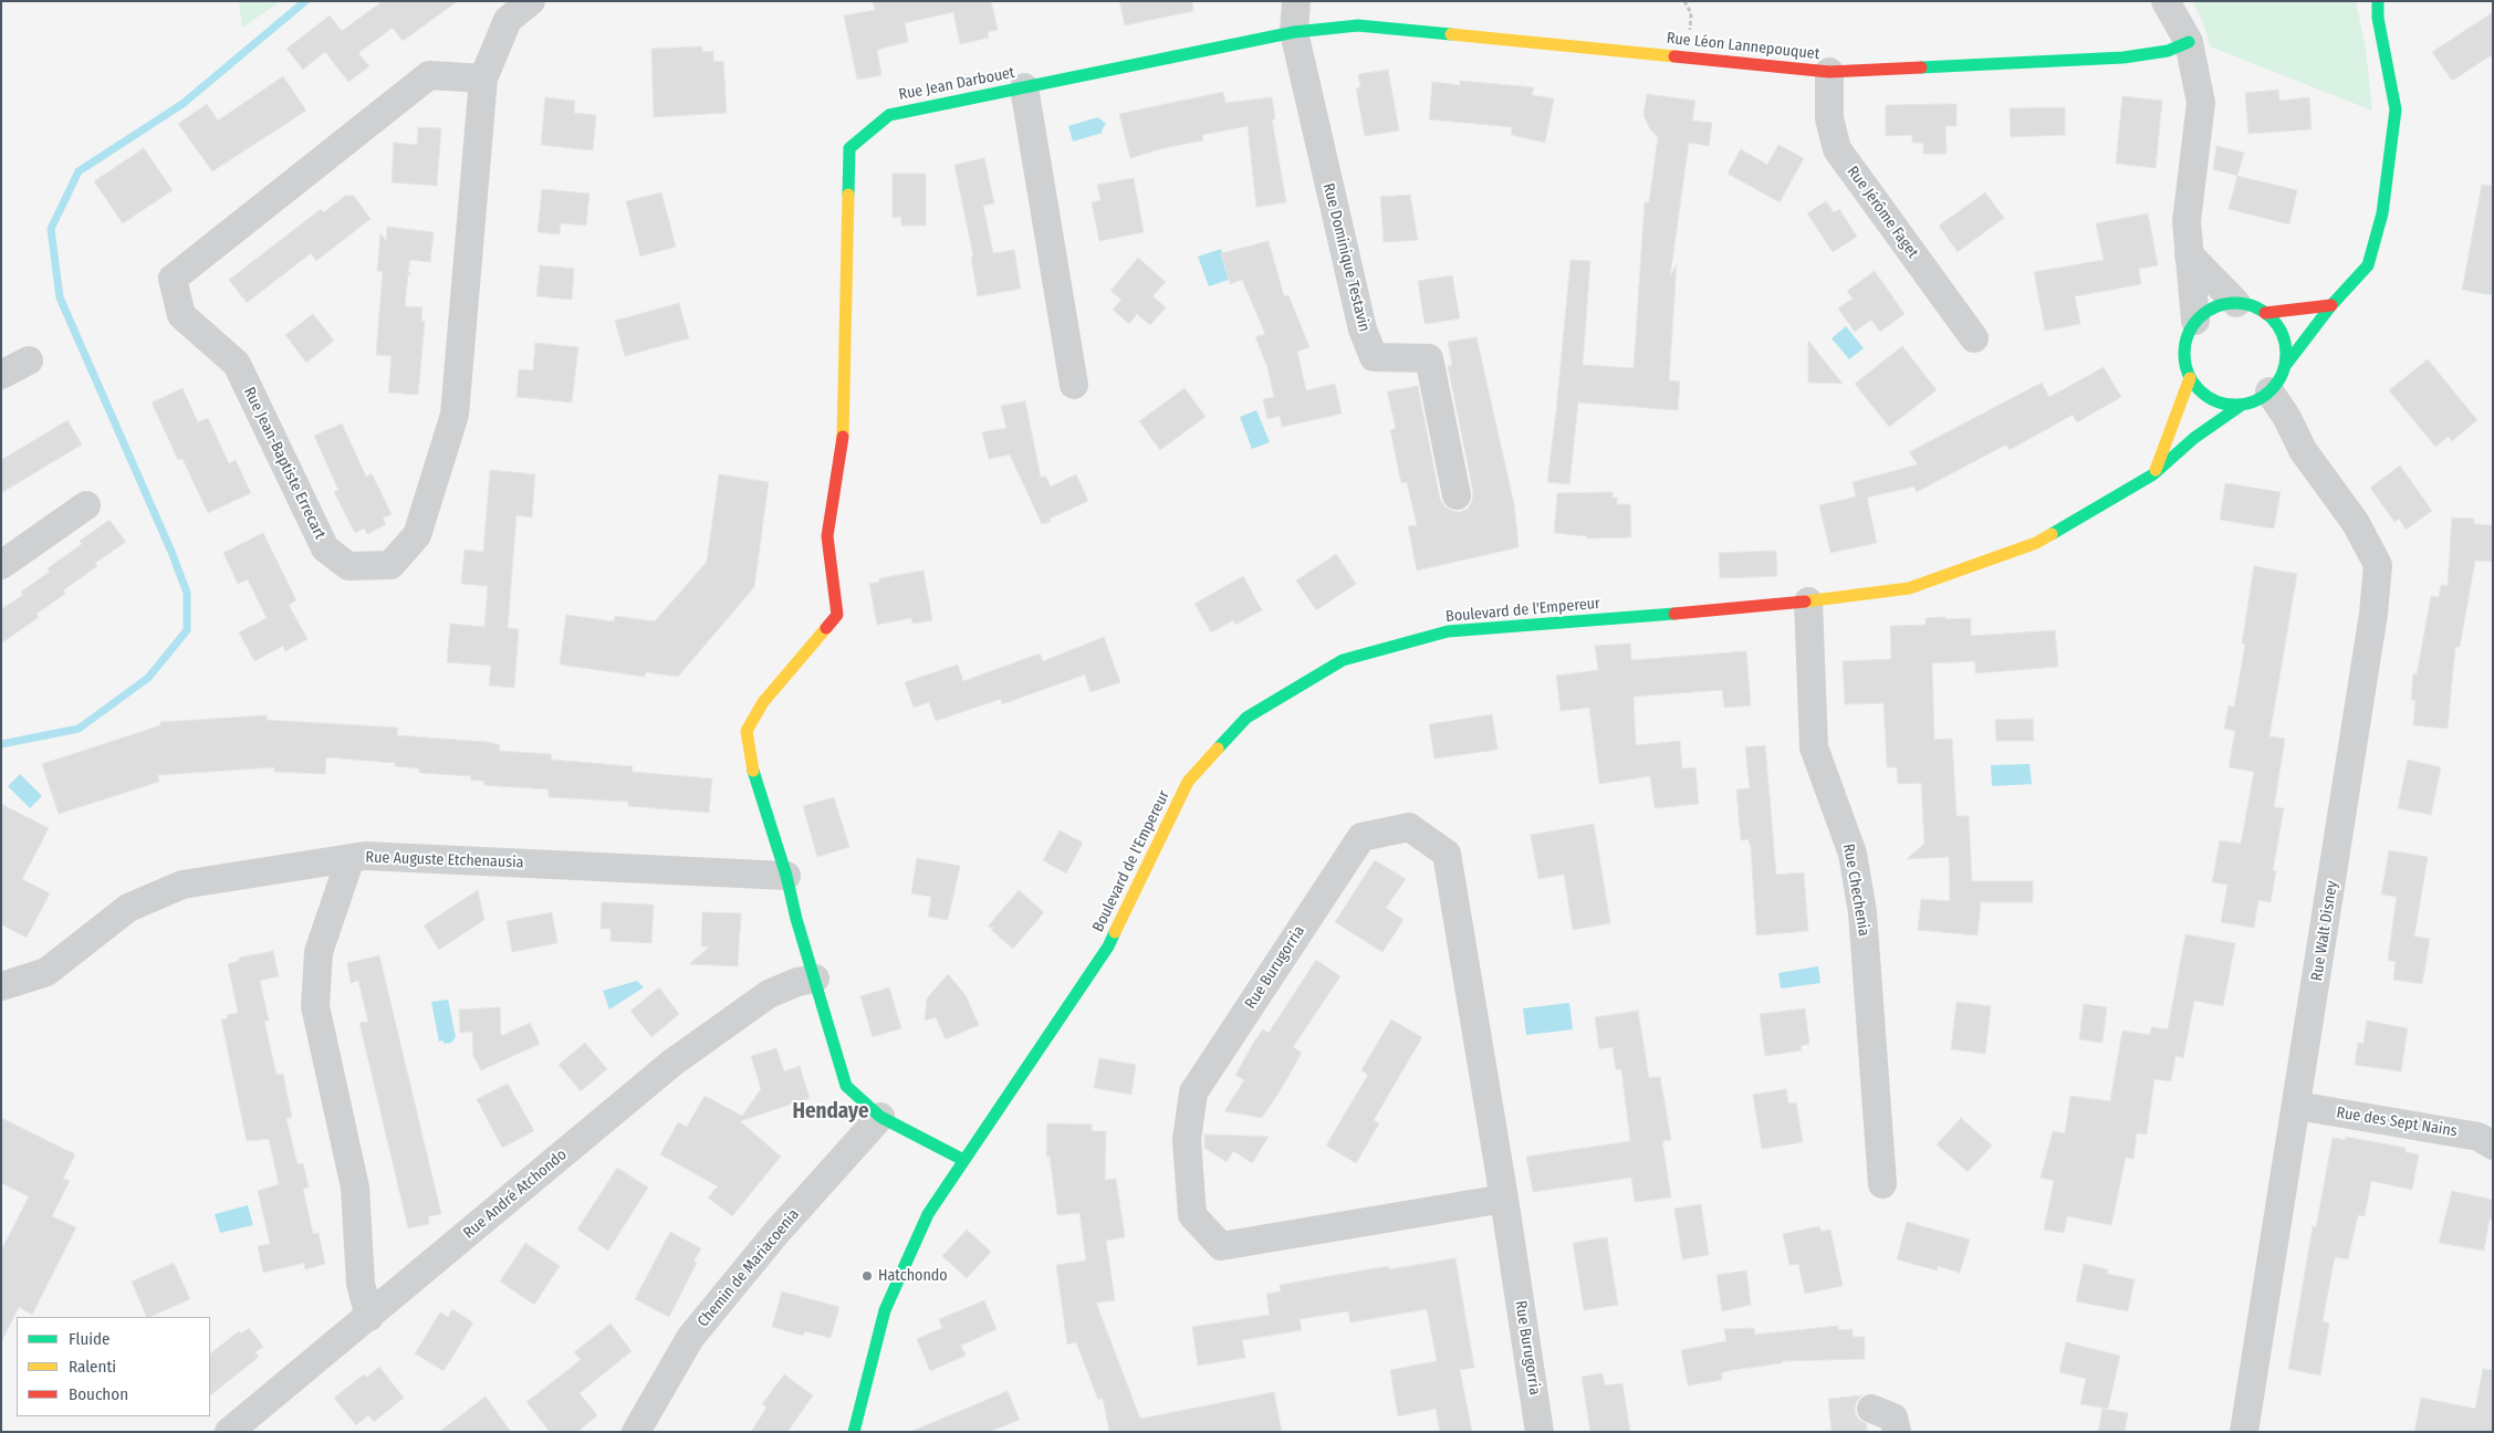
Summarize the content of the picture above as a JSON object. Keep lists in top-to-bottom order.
{
  "streets": {
    "main road": ["Rue Léon Lannepouquet", "Rue Jean Darbouet", "Boulevard de l'Empereur"],
    "street": [
      "Rue Jérôme Faget",
      "Rue Dominique Testavin",
      "Rue Jean-Baptiste Errecart",
      "Rue Auguste Etchenausia",
      "Rue Chechenia",
      "Rue Walt Disney",
      "Rue Burugorria",
      "Rue des Sept Nains",
      "Rue André Atchondo",
      "Chemin de Mariacoenia"
    ]
  },
  "crossings": [
    ["Rue Léon Lannepouquet", "Rue Jean Darbouet"],
    ["Rue Léon Lannepouquet", "Rue Jérôme Faget"],
    ["Rue Léon Lannepouquet", "Rue Dominique Testavin"],
    ["Rue Jean Darbouet", "Rue Dominique Testavin"],
    ["Rue Jean Darbouet", "Boulevard de l'Empereur"],
    ["Rue Jean Darbouet", "Rue Auguste Etchenausia"],
    ["Rue Jean Darbouet", "Rue André Atchondo"],
    ["Rue Jean Darbouet", "Chemin de Mariacoenia"],
    ["Boulevard de l'Empereur", "Rue Chechenia"],
    ["Boulevard de l'Empereur", "Rue Walt Disney"],
    ["Rue Walt Disney", "Rue des Sept Nains"]
  ],
  "districts": ["Hendaye"],
  "places": ["Hatchondo"],
  "legend": ["Fluide", "Ralenti", "Bouchon"]
}
